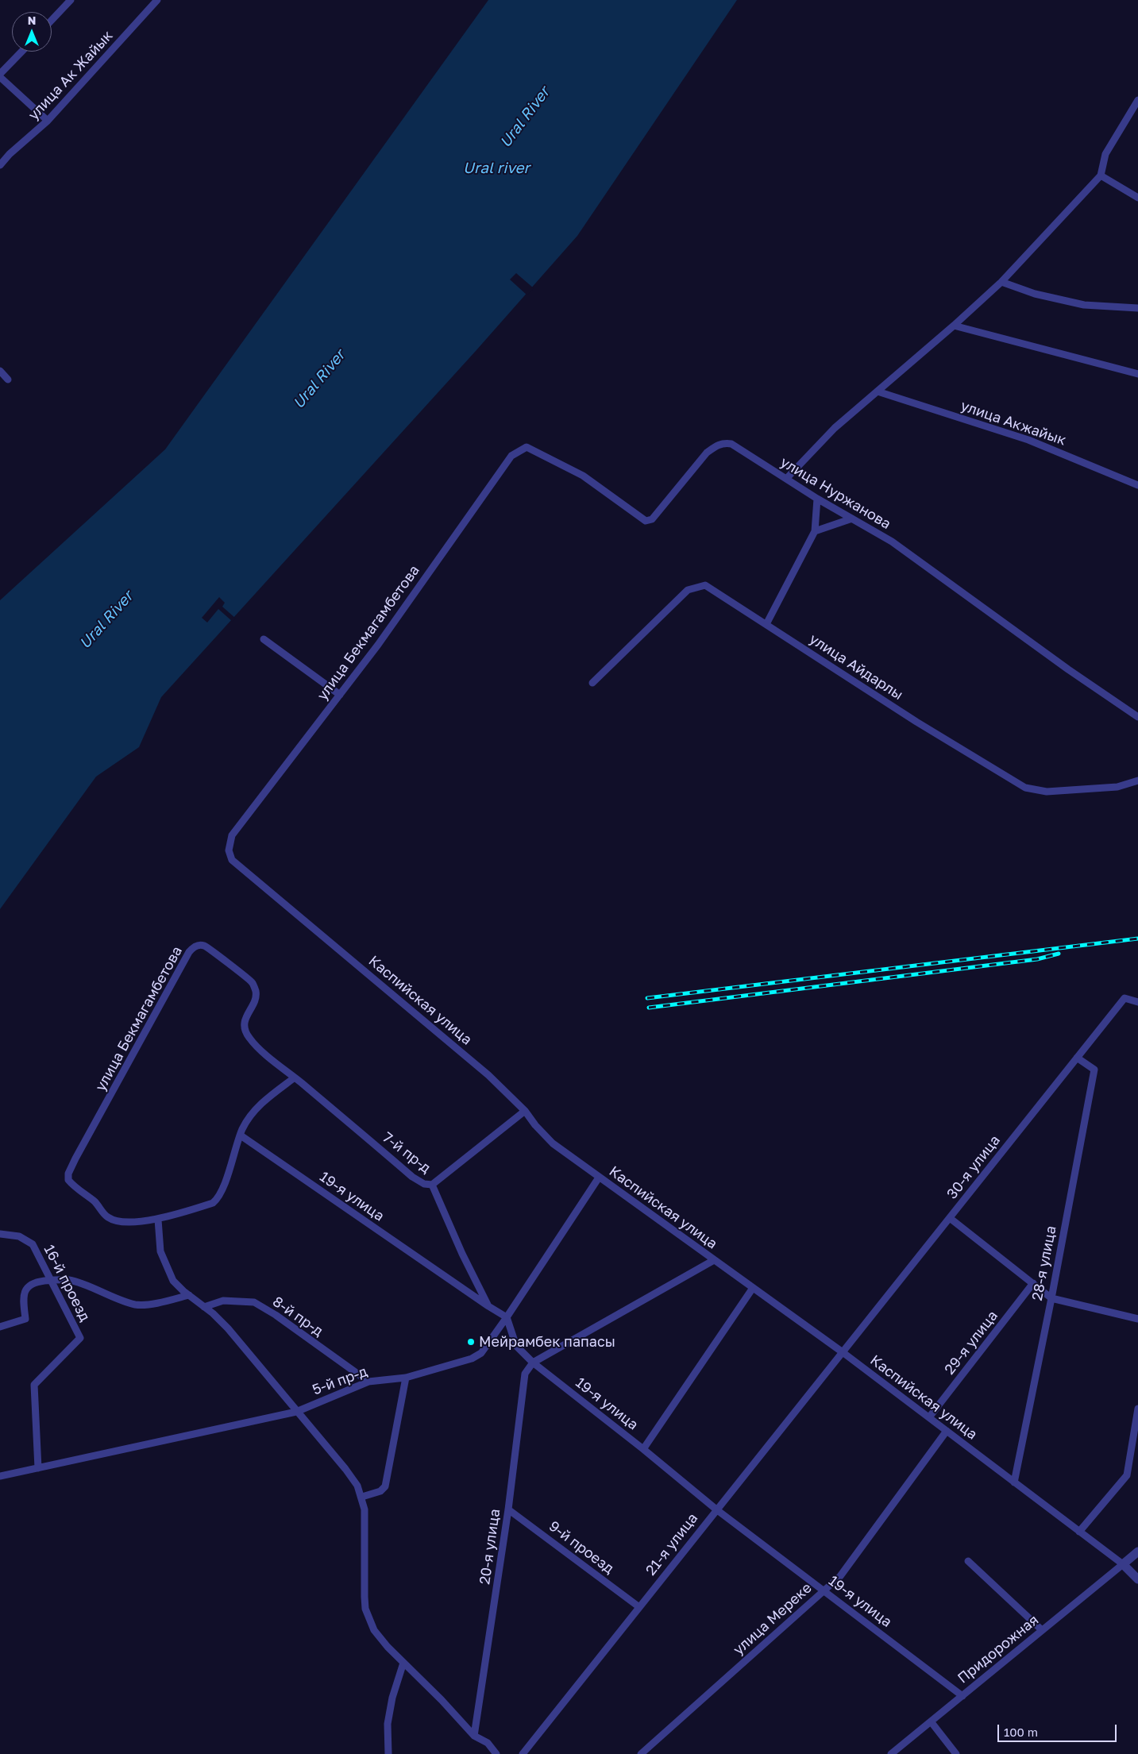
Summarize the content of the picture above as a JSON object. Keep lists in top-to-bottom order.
{
  "streets": {
    "street": [
      "улица Ак Жайык",
      "улица Акжайык",
      "улица Нуржанова",
      "улица Бекмагамбетова",
      "улица Айдарлы",
      "Каспийская улица",
      "7-й пр-д",
      "30-я улица",
      "19-я улица",
      "28-я улица",
      "16-й проезд",
      "8-й пр-д",
      "29-я улица",
      "5-й пр-д",
      "21-я улица",
      "20-я улица",
      "9-й проезд",
      "улица Мереке",
      "Придорожная"
    ]
  },
  "crossings": [
    ["улица Нуржанова", "улица Бекмагамбетова"],
    ["улица Бекмагамбетова", "Каспийская улица"],
    ["улица Бекмагамбетова", "7-й пр-д"],
    ["Каспийская улица", "7-й пр-д"],
    ["Каспийская улица", "30-я улица"],
    ["Каспийская улица", "28-я улица"],
    ["Каспийская улица", "29-я улица"],
    ["Каспийская улица", "5-й пр-д"],
    ["Каспийская улица", "21-я улица"],
    ["Каспийская улица", "улица Мереке"],
    ["Каспийская улица", "Придорожная"],
    ["30-я улица", "28-я улица"],
    ["30-я улица", "21-я улица"],
    ["19-я улица", "5-й пр-д"],
    ["19-я улица", "21-я улица"],
    ["19-я улица", "20-я улица"],
    ["19-я улица", "улица Мереке"],
    ["19-я улица", "Придорожная"],
    ["16-й проезд", "5-й пр-д"],
    ["8-й пр-д", "5-й пр-д"],
    ["21-я улица", "9-й проезд"],
    ["20-я улица", "9-й проезд"]
  ],
  "water": ["Ural River", "Ural river"],
  "places": ["Мейрамбек папасы"],
  "scale_bar": "100 m",
  "north": "top"
}
